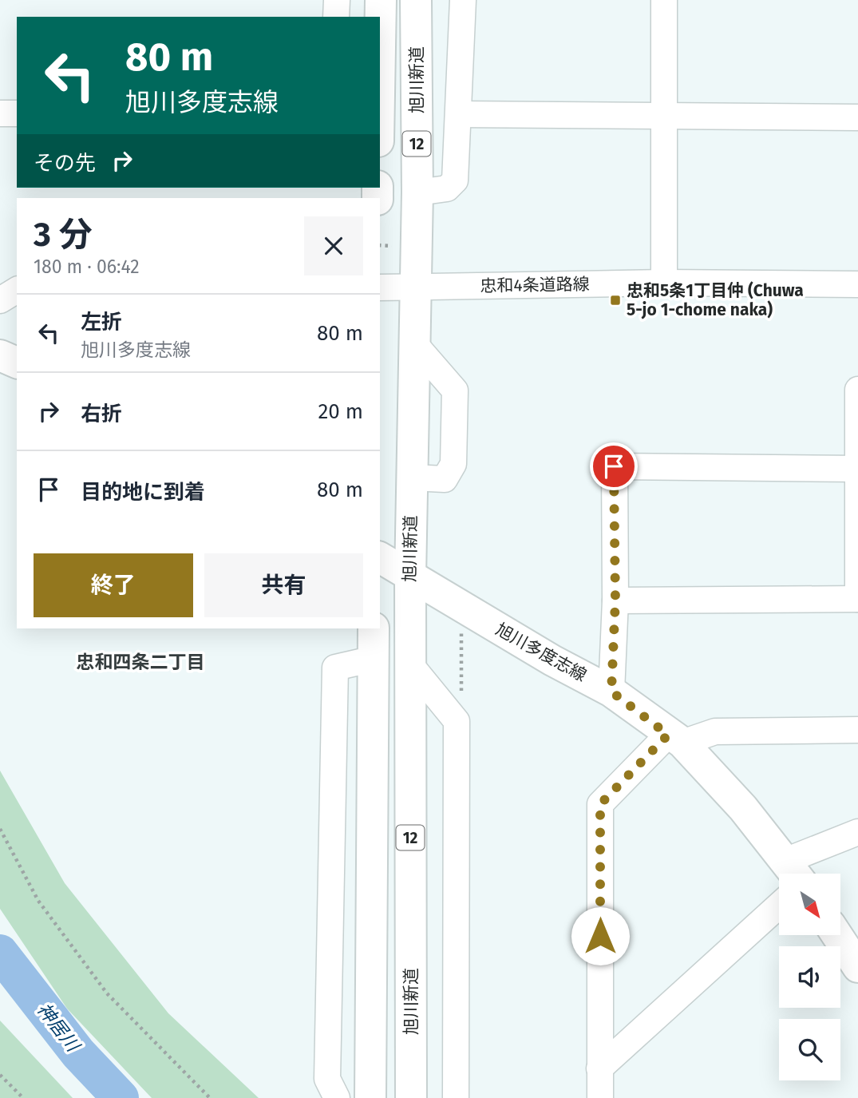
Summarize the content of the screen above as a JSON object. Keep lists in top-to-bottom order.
{
  "streets": {
    "main road": ["旭川新道", "12", "旭川多度志線"],
    "street": ["忠和4条道路線"]
  },
  "crossings": [
    ["旭川新道", "忠和4条道路線"],
    ["旭川新道", "旭川多度志線"]
  ],
  "districts": ["忠和四条二丁目"],
  "water": ["神居川"],
  "places": {
    "transit": ["忠和5条1丁目仲 (Chuwa 5-jo 1-chome naka)"]
  },
  "north": "bottom right",
  "page": {
    "turn": ["80 m", "旭川多度志線"],
    "then": "その先",
    "heading": ["3 分", "180 m · 06:42"],
    "list": [
      {
        "name": "左折",
        "note": "旭川多度志線",
        "value": "80 m"
      },
      {
        "name": "右折",
        "value": "20 m"
      },
      {
        "name": "目的地に到着",
        "value": "80 m"
      }
    ],
    "buttons": ["終了", "共有"]
  }
}
